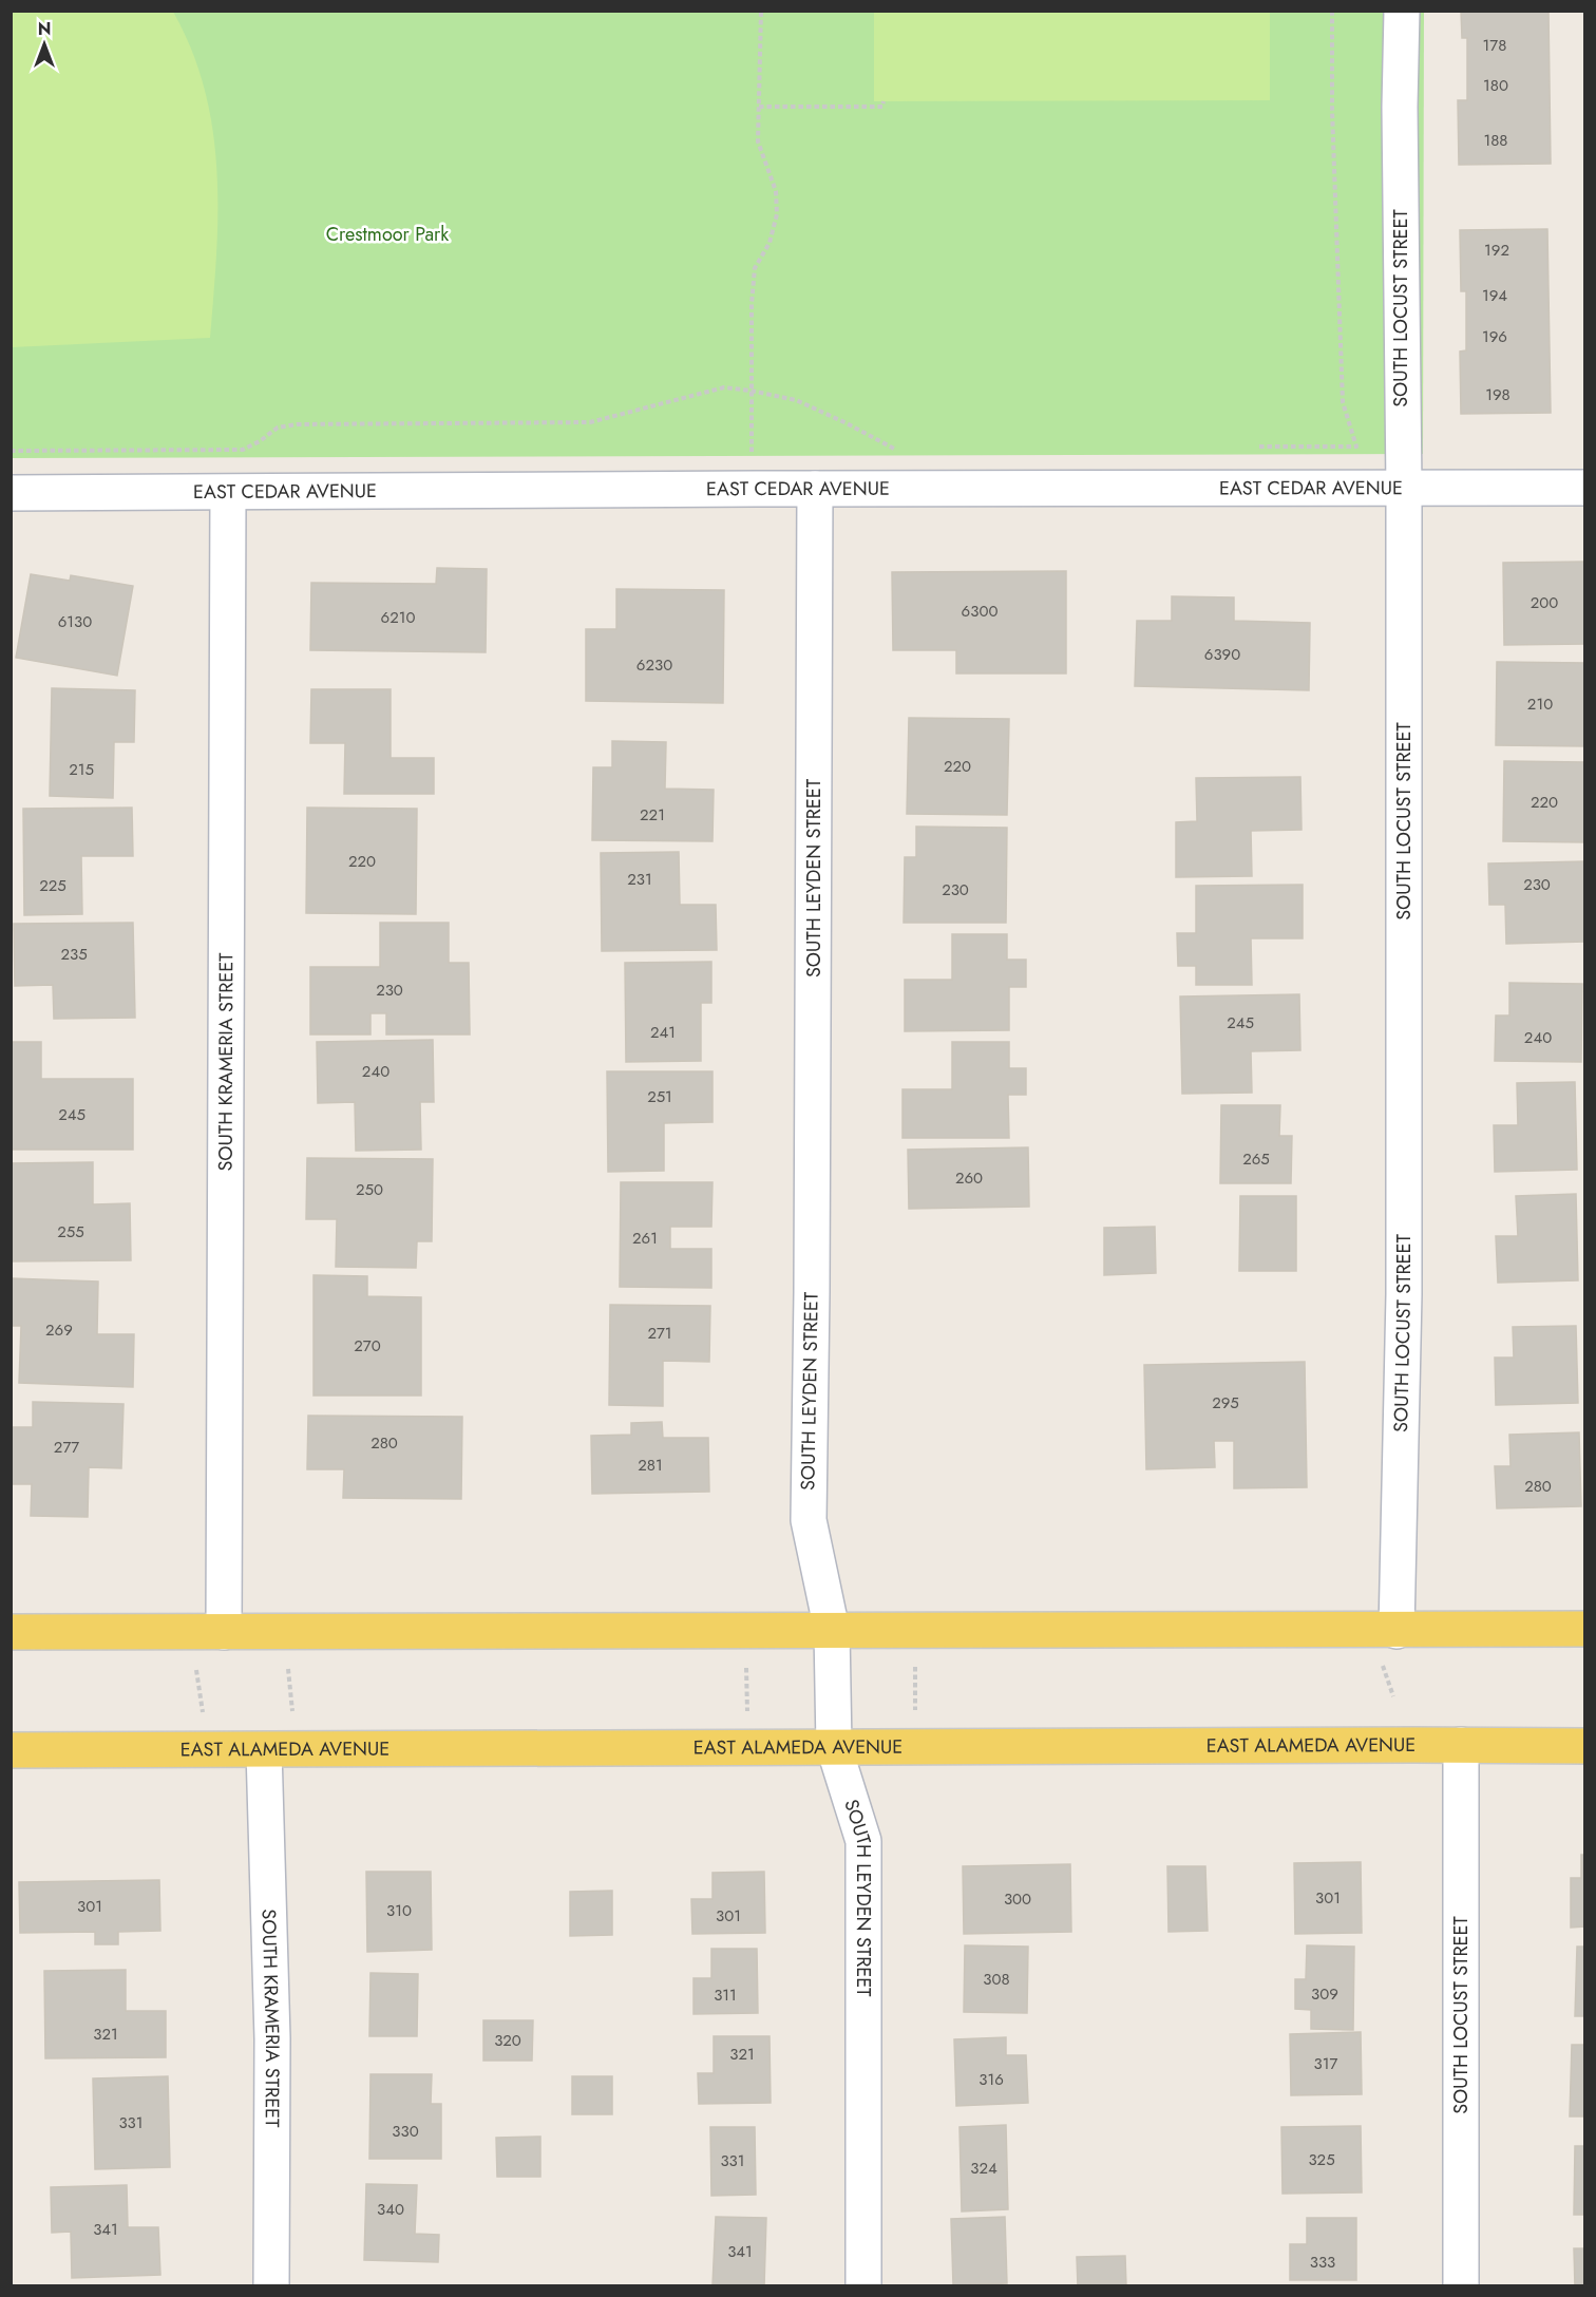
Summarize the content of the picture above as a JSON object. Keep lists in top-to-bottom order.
{
  "streets": {
    "main road": ["EAST ALAMEDA AVENUE"],
    "street": [
      "SOUTH LOCUST STREET",
      "EAST CEDAR AVENUE",
      "SOUTH LEYDEN STREET",
      "SOUTH KRAMERIA STREET"
    ]
  },
  "crossings": [
    ["SOUTH LOCUST STREET", "EAST CEDAR AVENUE"],
    ["SOUTH LOCUST STREET", "EAST ALAMEDA AVENUE"],
    ["EAST CEDAR AVENUE", "SOUTH LEYDEN STREET"],
    ["EAST CEDAR AVENUE", "SOUTH KRAMERIA STREET"],
    ["SOUTH LEYDEN STREET", "EAST ALAMEDA AVENUE"],
    ["SOUTH KRAMERIA STREET", "EAST ALAMEDA AVENUE"]
  ],
  "parks": ["Crestmoor Park"],
  "house_numbers": [
    "178",
    "180",
    "188",
    "192",
    "194",
    "196",
    "198",
    "200",
    "6300",
    "6210",
    "6130",
    "6390",
    "6230",
    "210",
    "220",
    "215",
    "220",
    "221",
    "220",
    "231",
    "230",
    "225",
    "230",
    "235",
    "230",
    "245",
    "241",
    "240",
    "240",
    "251",
    "245",
    "265",
    "260",
    "250",
    "255",
    "261",
    "269",
    "271",
    "270",
    "295",
    "280",
    "277",
    "281",
    "280",
    "301",
    "300",
    "301",
    "310",
    "301",
    "308",
    "309",
    "311",
    "321",
    "320",
    "321",
    "317",
    "316",
    "331",
    "330",
    "325",
    "331",
    "324",
    "340",
    "341",
    "341",
    "333"
  ],
  "north": "top"
}
